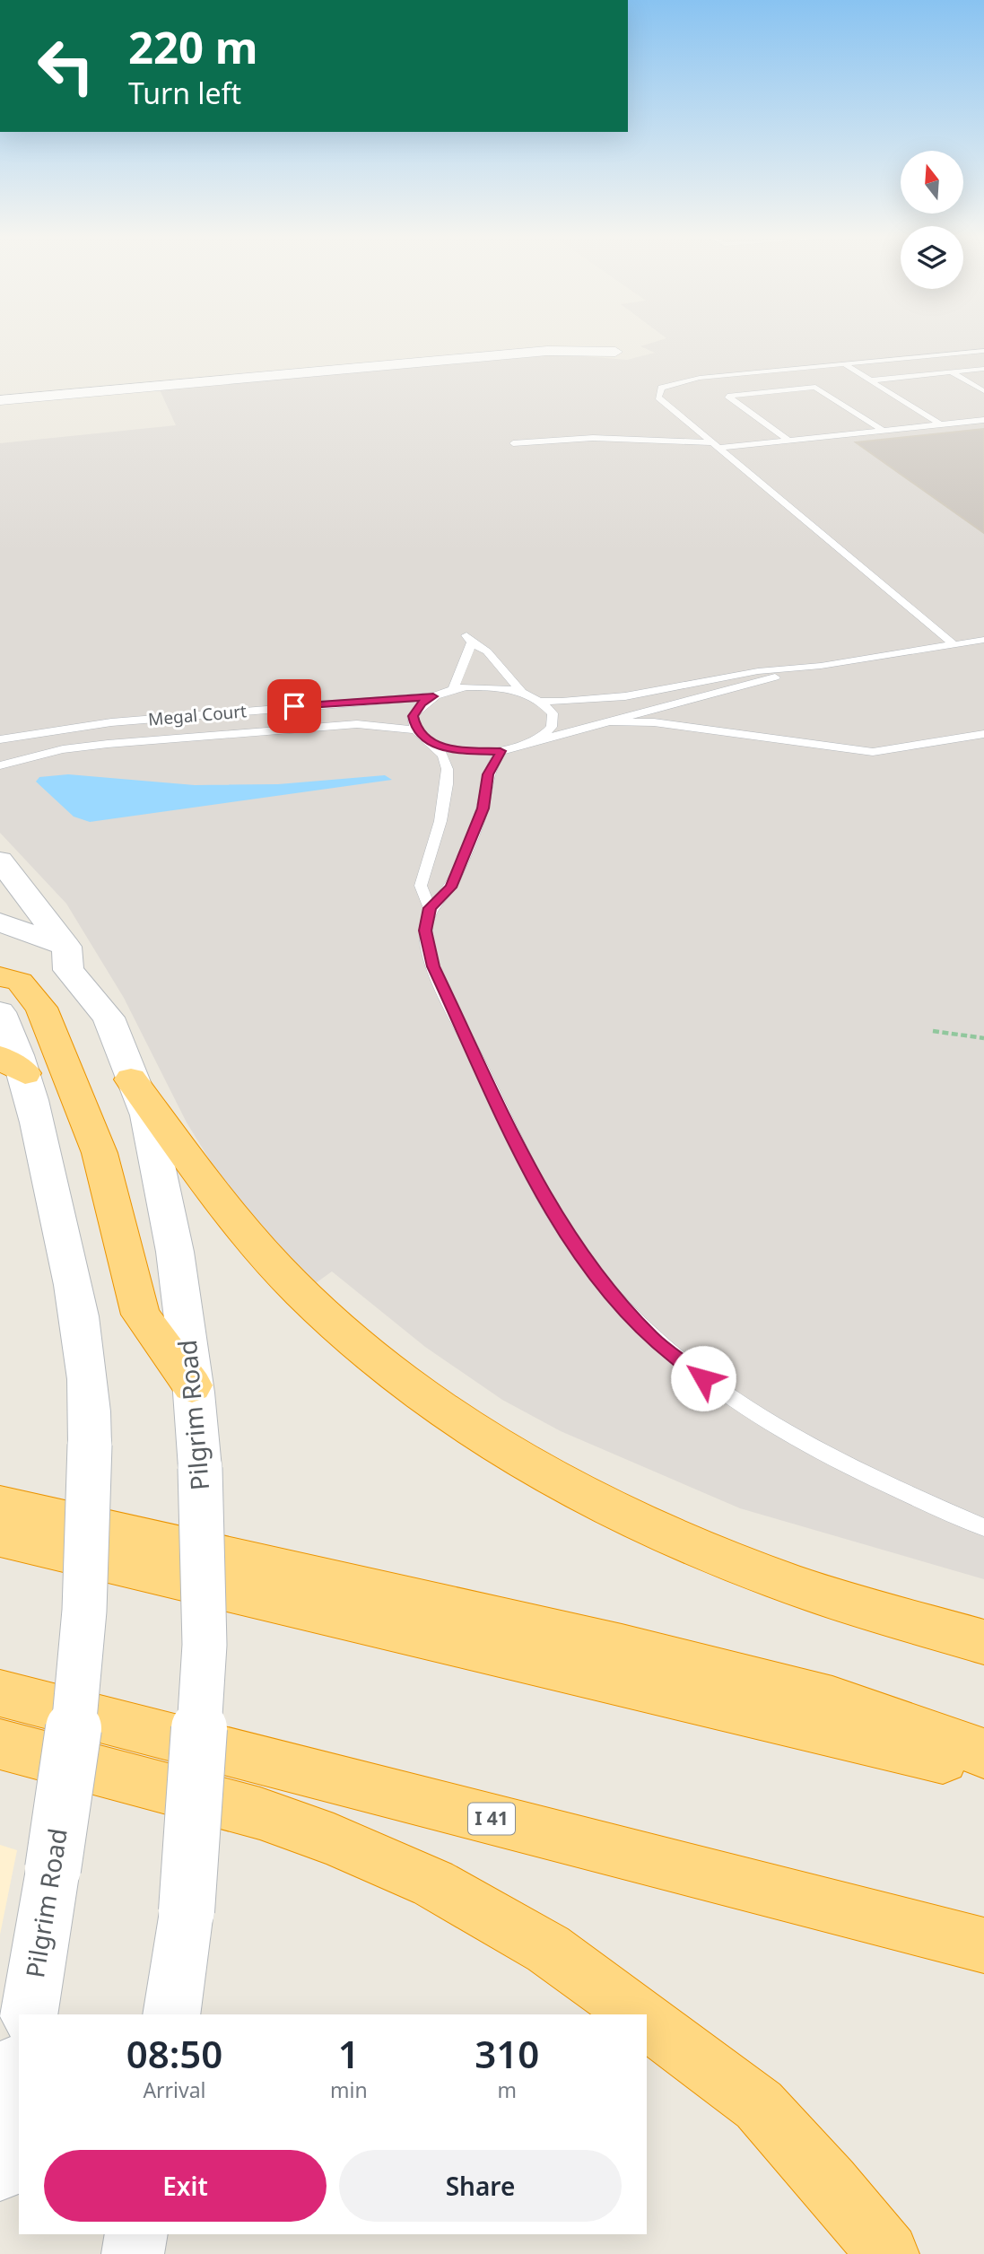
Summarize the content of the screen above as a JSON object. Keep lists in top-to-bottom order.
{
  "streets": {
    "highway": ["I 41"],
    "street": ["Pilgrim Road"],
    "lane": ["Megal Court"]
  },
  "north": "top",
  "page": {
    "turn": ["220 m", "Turn left"],
    "eta": [
      "08:50",
      "Arrival",
      "1",
      "min",
      "310",
      "m"
    ],
    "buttons": ["Exit", "Share"]
  }
}
